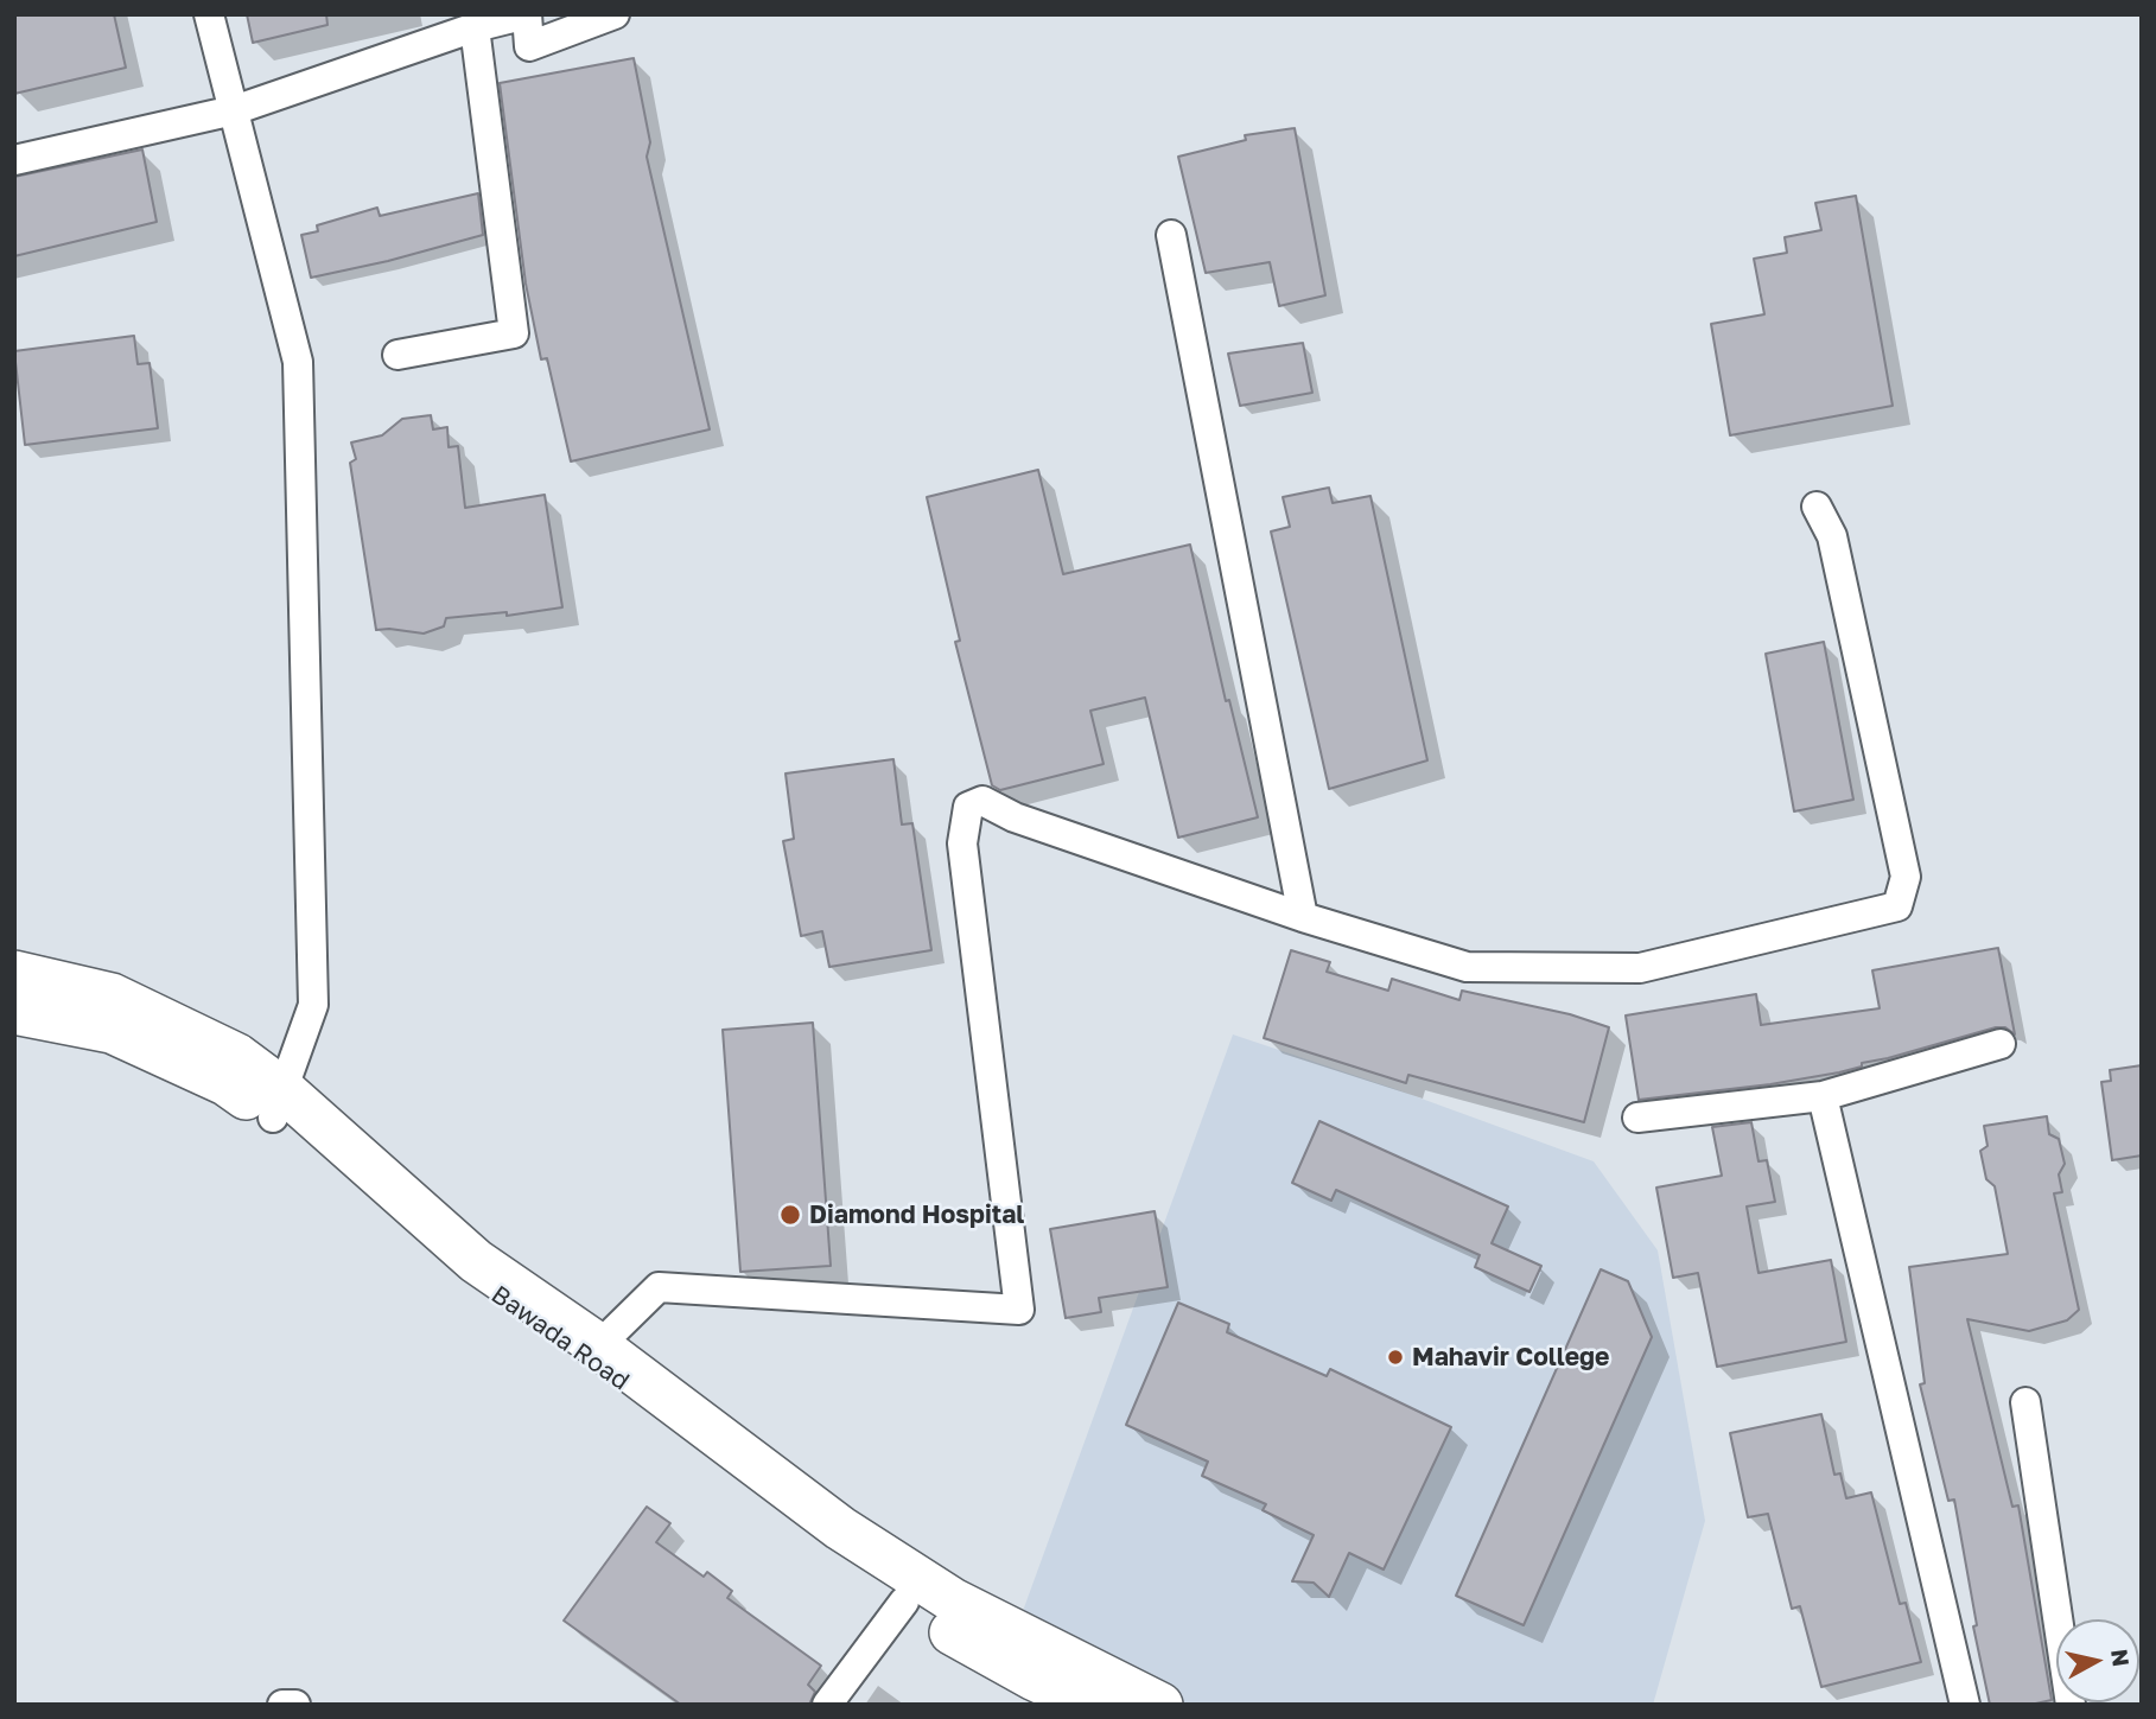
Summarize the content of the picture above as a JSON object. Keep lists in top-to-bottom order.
{
  "streets": {
    "main road": ["Bawada Road"]
  },
  "places": ["Diamond Hospital", "Mahavir College"],
  "north": "right"
}
